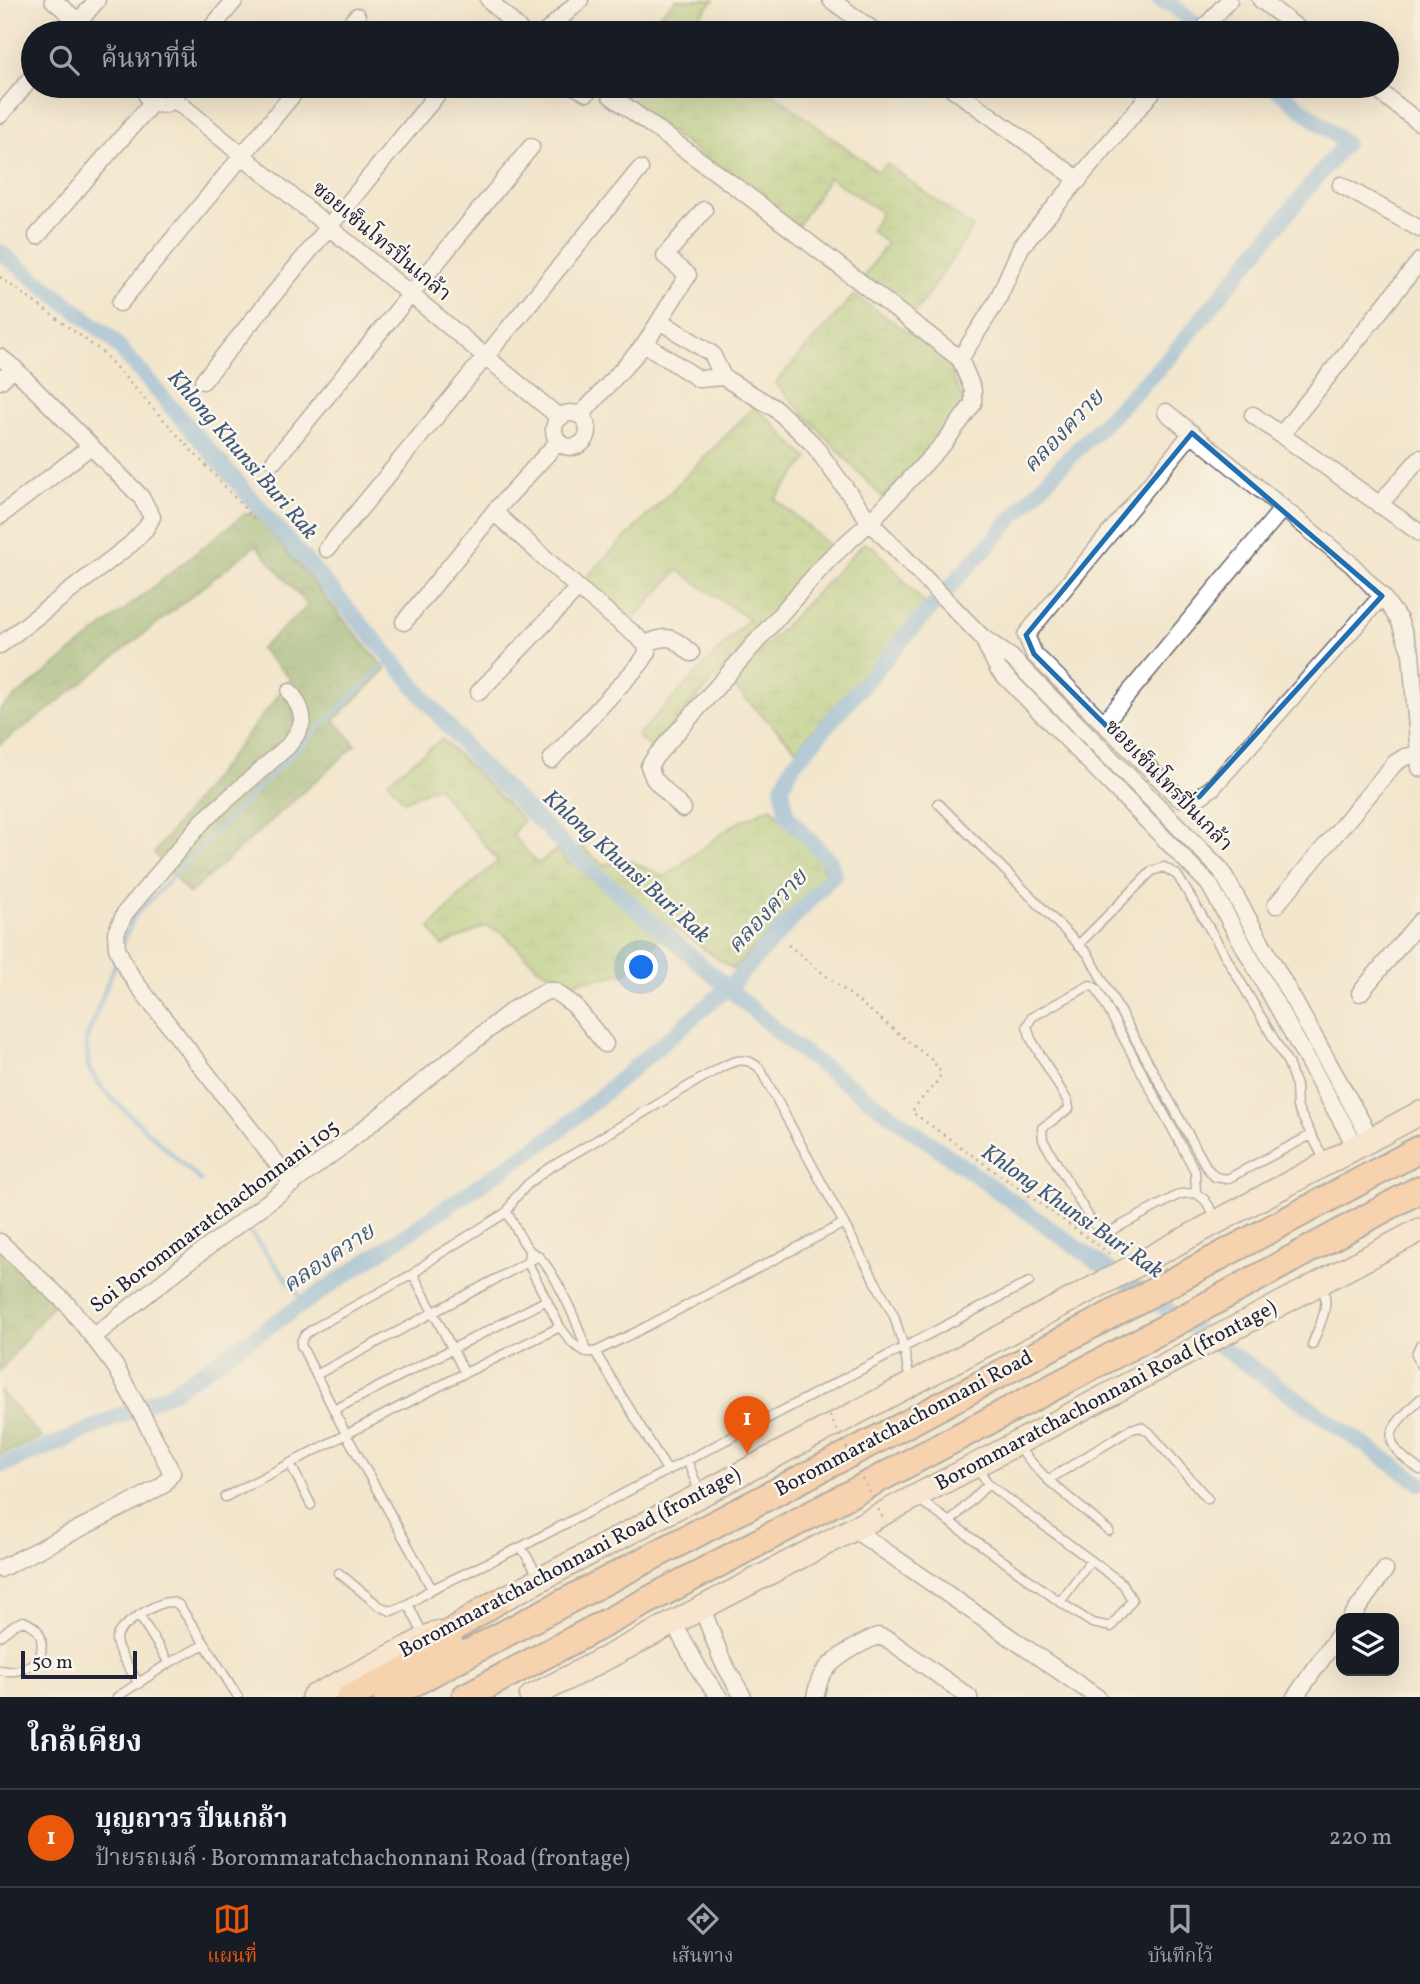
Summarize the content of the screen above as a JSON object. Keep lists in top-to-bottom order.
{
  "streets": {
    "highway": ["Borommaratchachonnani Road"],
    "main road": ["Borommaratchachonnani Road (frontage)"],
    "street": ["ซอยเซ็นโทรปิ่นเกล้า", "Soi Borommaratchachonnani 105"]
  },
  "crossings": [
    ["ซอยเซ็นโทรปิ่นเกล้า", "Borommaratchachonnani Road (frontage)"]
  ],
  "water": ["คลองควาย", "Khlong Khunsi Buri Rak"],
  "scale_bar": "50 m",
  "page": {
    "search": "ค้นหาที่นี่",
    "pins": "1",
    "scale": "50 m",
    "heading": "ใกล้เคียง",
    "list": [
      {
        "mark": "1",
        "name": "บุญถาวร ปิ่นเกล้า",
        "note": "ป้ายรถเมล์ · Borommaratchachonnani Road (frontage)",
        "value": "220 m"
      }
    ],
    "nav": ["แผนที่", "เส้นทาง", "บันทึกไว้"]
  }
}
